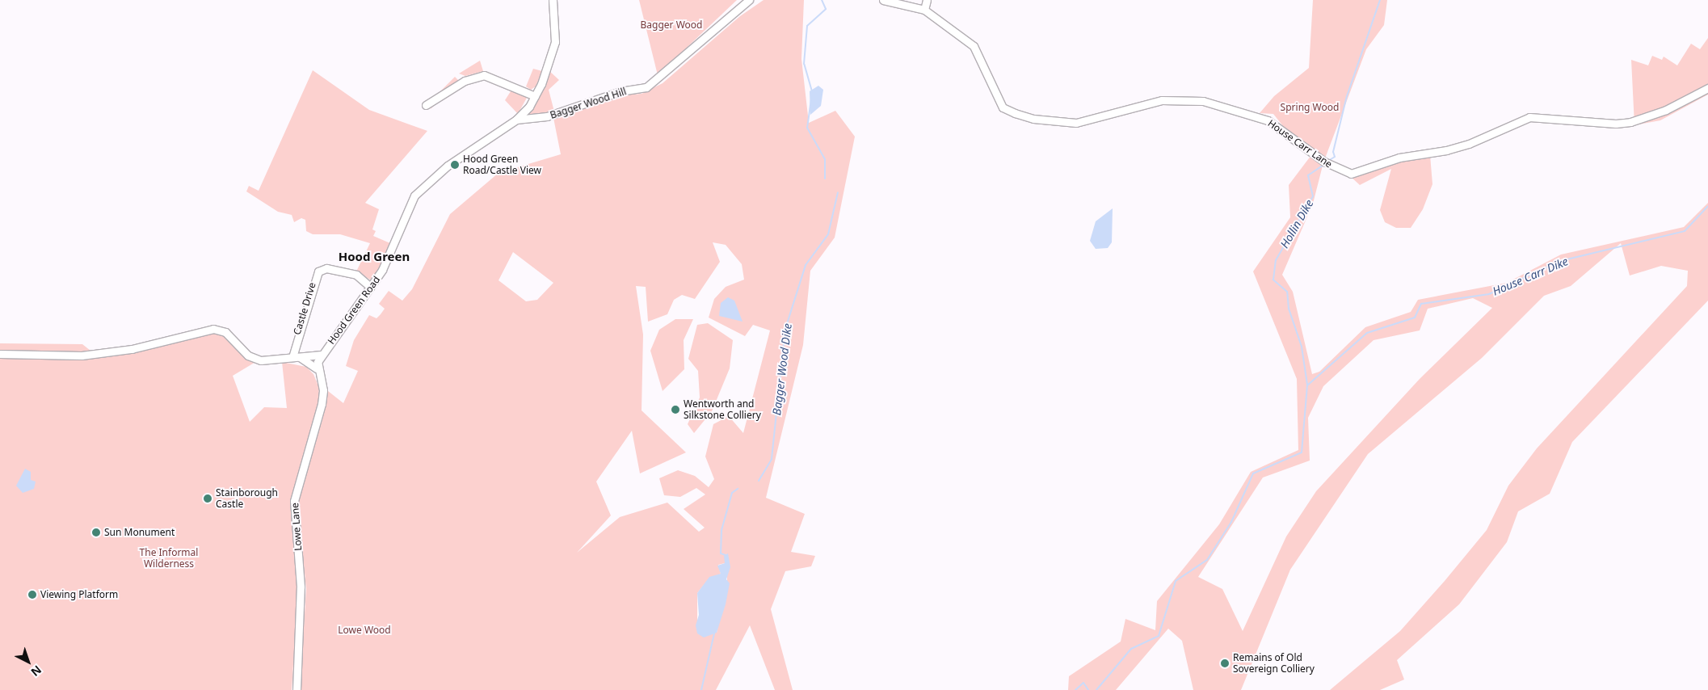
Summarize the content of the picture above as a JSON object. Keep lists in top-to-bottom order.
{
  "streets": {
    "street": [
      "Bagger Wood Hill",
      "House Carr Lane",
      "Castle Drive",
      "Hood Green Road",
      "Lowe Lane"
    ]
  },
  "crossings": [
    ["Bagger Wood Hill", "Hood Green Road"],
    ["Castle Drive", "Hood Green Road"],
    ["Hood Green Road", "Lowe Lane"]
  ],
  "districts": ["Hood Green"],
  "water": ["Hollin Dike", "House Carr Dike", "Bagger Wood Dike"],
  "parks": [
    "Bagger Wood",
    "Spring Wood",
    "The Informal Wilderness",
    "Lowe Wood"
  ],
  "places": [
    "Hood Green Road/Castle View",
    "Wentworth and Silkstone Colliery",
    "Stainborough Castle",
    "Sun Monument",
    "Viewing Platform",
    "Remains of Old Sovereign Colliery"
  ],
  "north": "bottom right"
}
